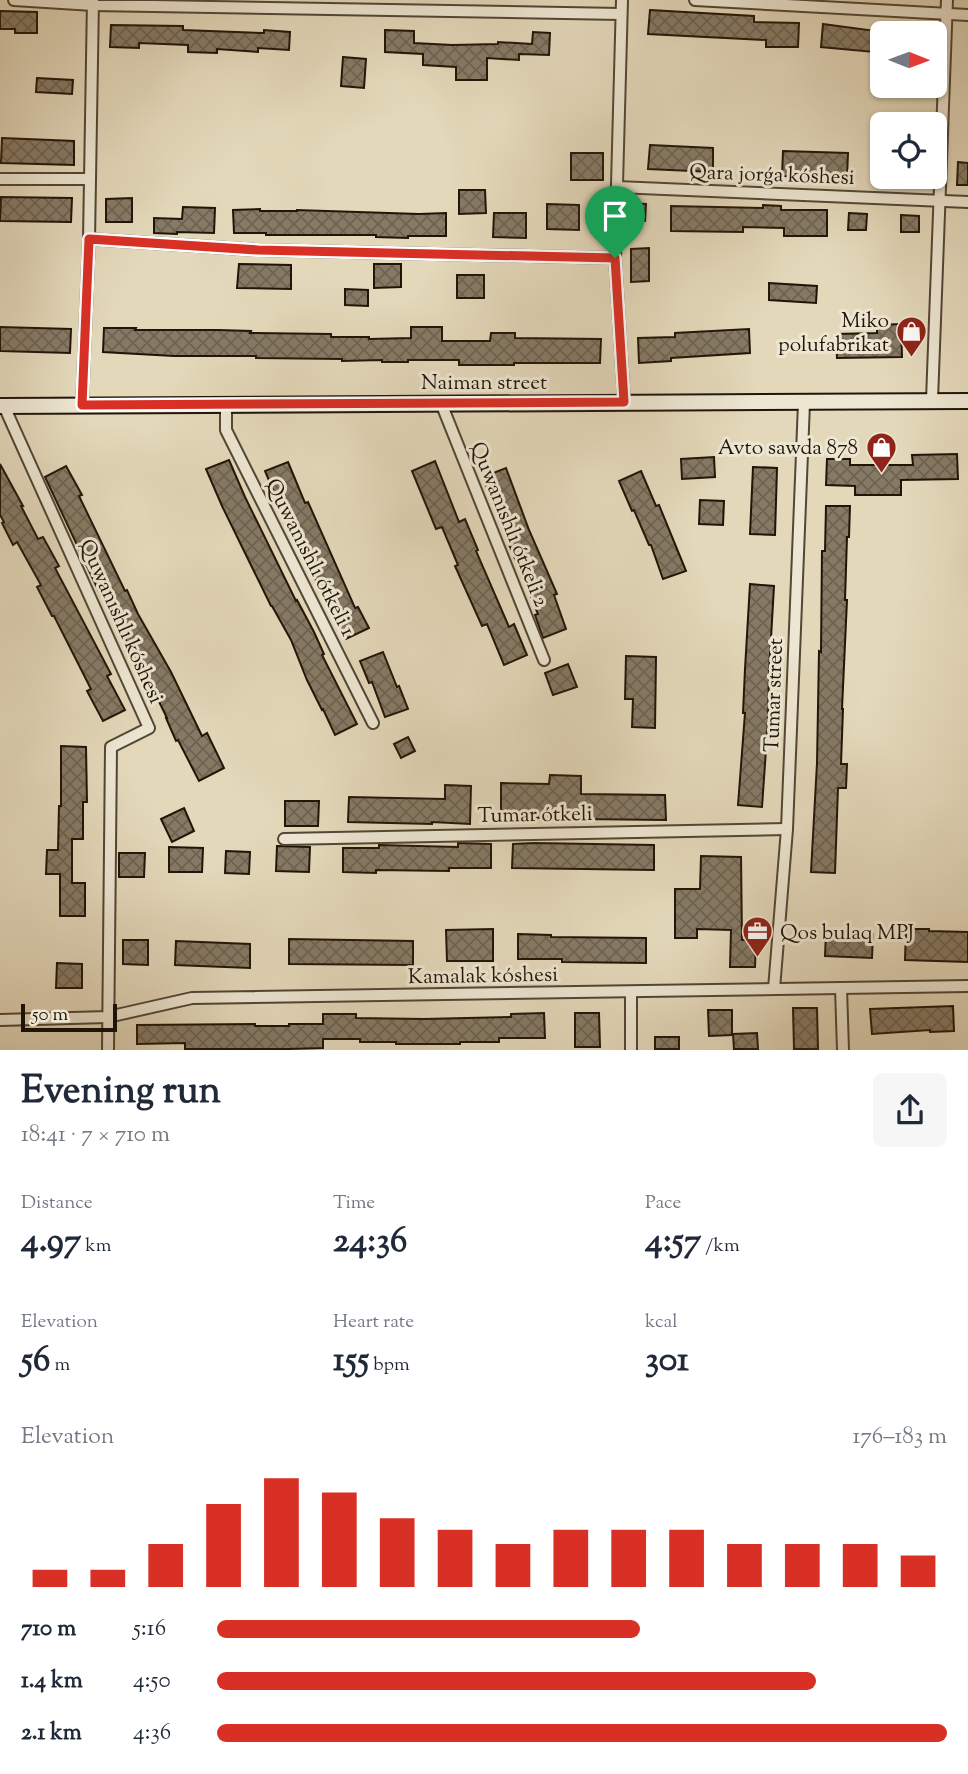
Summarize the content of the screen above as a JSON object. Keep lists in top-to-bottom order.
{
  "streets": {
    "main road": ["Naiman street"],
    "street": [
      "Qara jorǵa kóshesi",
      "Quwanıshlı ótkeli 2",
      "Quwanıshlı ótkeli 1",
      "Quwanıshlı kóshesi",
      "Tumar street",
      "Tumar ótkeli",
      "Kamalak kóshesi"
    ]
  },
  "crossings": [
    ["Naiman street", "Quwanıshlı ótkeli 2"],
    ["Naiman street", "Quwanıshlı ótkeli 1"],
    ["Naiman street", "Quwanıshlı kóshesi"],
    ["Naiman street", "Tumar street"],
    ["Quwanıshlı kóshesi", "Kamalak kóshesi"],
    ["Tumar street", "Tumar ótkeli"],
    ["Tumar street", "Kamalak kóshesi"]
  ],
  "places": {
    "shop": ["Miko polufabrikat", "Avto sawda 878"],
    "office": ["Qos bulaq MPJ"]
  },
  "scale_bar": "50 m",
  "north": "right",
  "page": {
    "scale": "50 m",
    "heading": ["Evening run", "18:41 · 7 × 710 m"],
    "stats": [
      ["Distance", "4.97 km"],
      ["Time", "24:36"],
      ["Pace", "4:57 /km"],
      ["Elevation", "56 m"],
      ["Heart rate", "155 bpm"],
      ["kcal", "301"]
    ],
    "chart": ["Elevation", "176–183 m"],
    "list": [
      {
        "name": "710 m",
        "note": "5:16"
      },
      {
        "name": "1.4 km",
        "note": "4:50"
      },
      {
        "name": "2.1 km",
        "note": "4:36"
      }
    ]
  }
}
